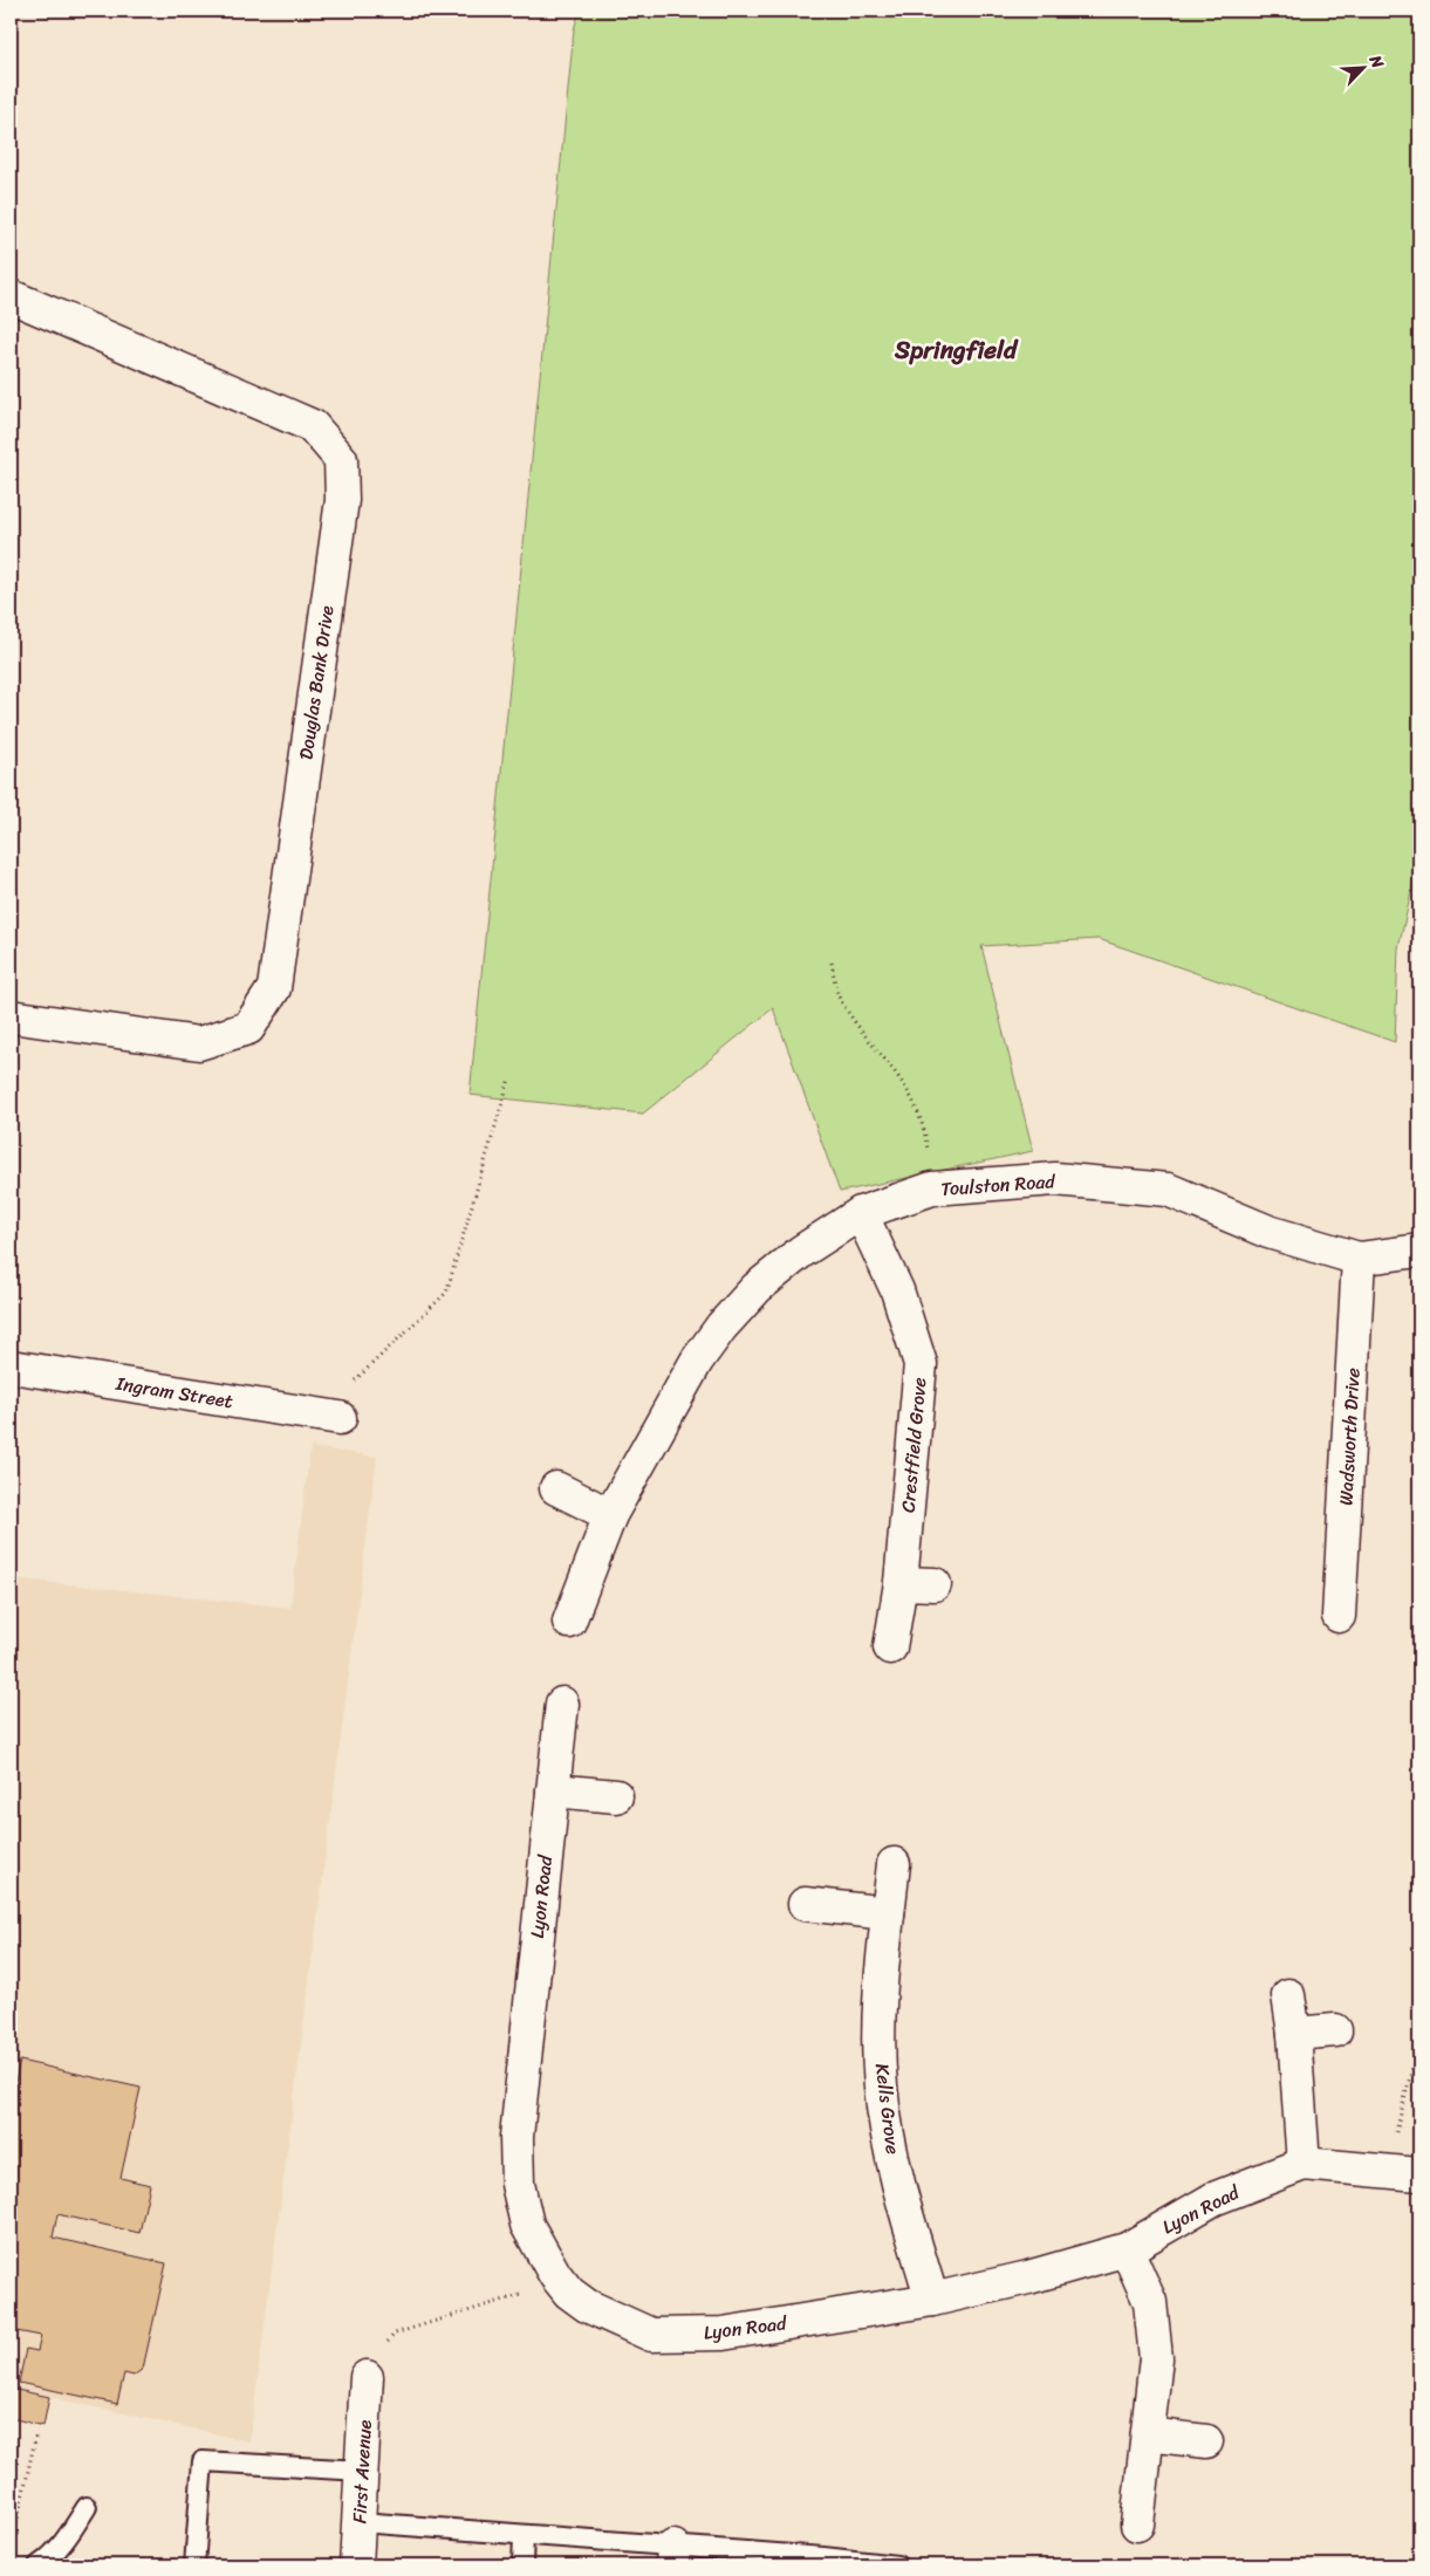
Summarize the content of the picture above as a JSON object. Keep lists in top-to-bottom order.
{
  "streets": {
    "street": [
      "Douglas Bank Drive",
      "Toulston Road",
      "Ingram Street",
      "Wadsworth Drive",
      "Crestfield Grove",
      "Lyon Road",
      "Kells Grove",
      "First Avenue"
    ]
  },
  "crossings": [
    ["Toulston Road", "Wadsworth Drive"],
    ["Toulston Road", "Crestfield Grove"],
    ["Lyon Road", "Kells Grove"]
  ],
  "districts": ["Springfield"],
  "north": "top right"
}
